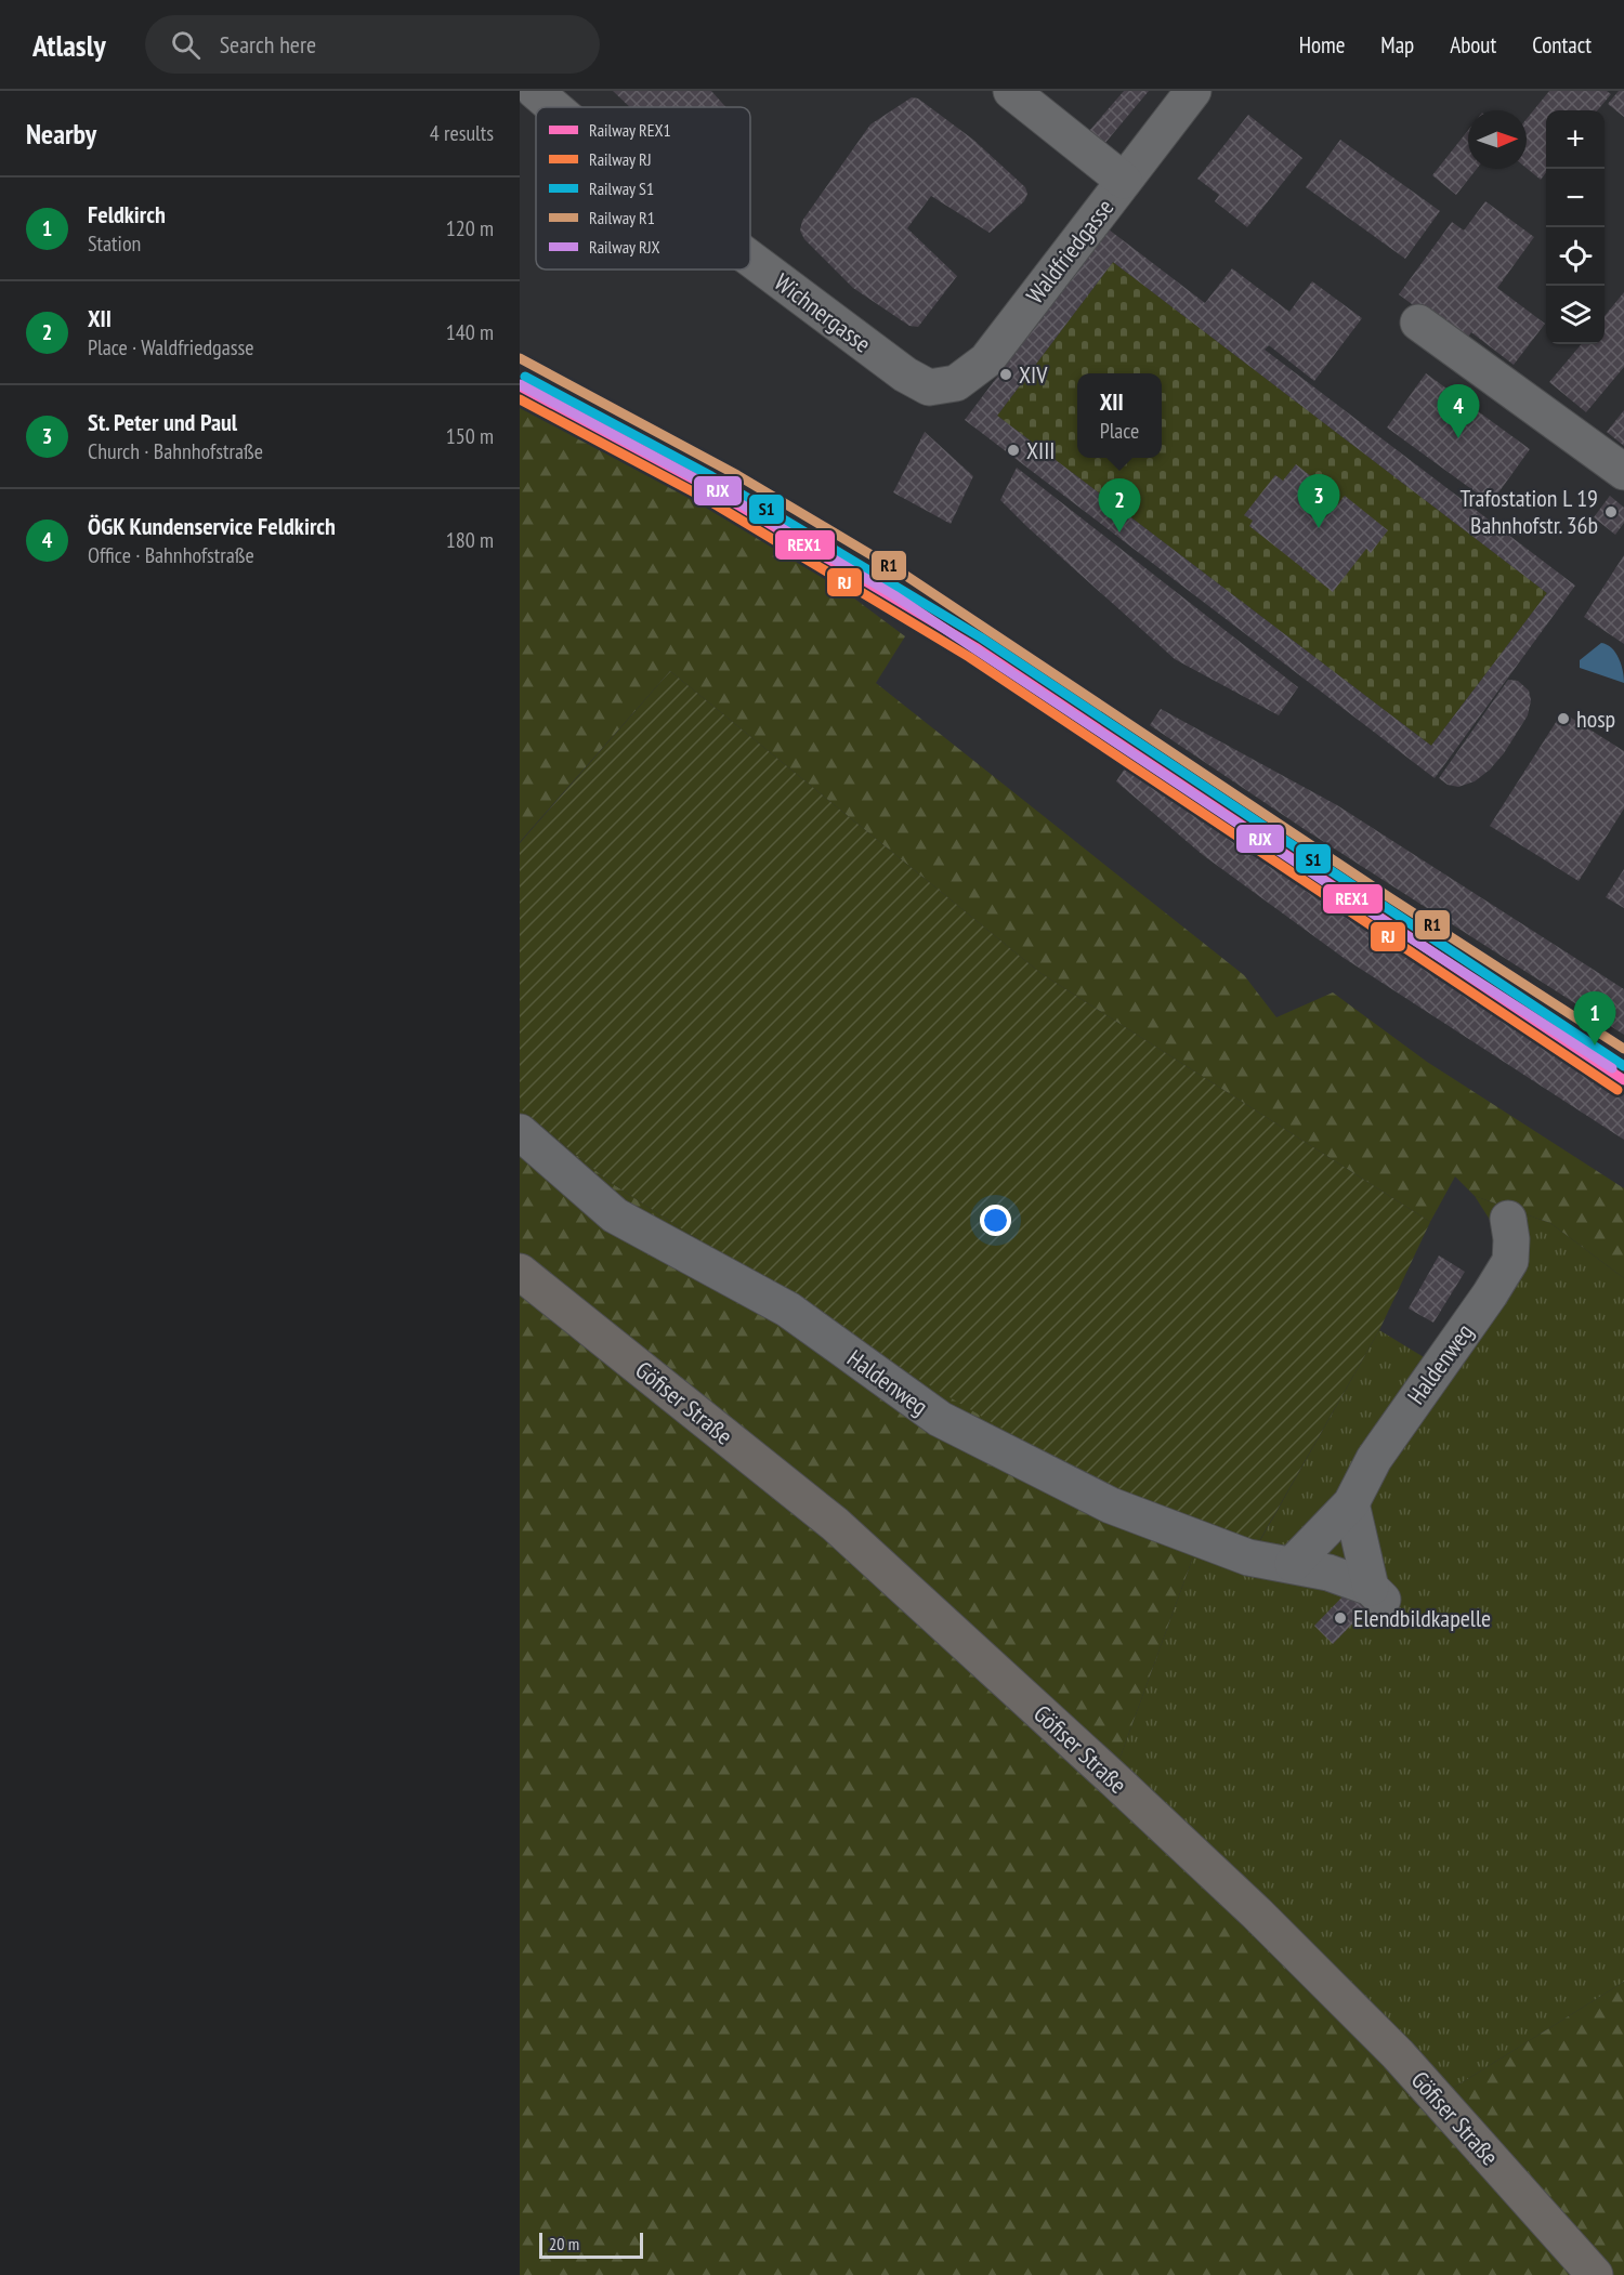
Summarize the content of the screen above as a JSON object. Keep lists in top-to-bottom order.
{
  "streets": {
    "main road": ["Göfiser Straße"],
    "street": ["Waldfriedgasse", "Wichnergasse", "Haldenweg"]
  },
  "crossings": [
    ["Waldfriedgasse", "Wichnergasse"]
  ],
  "places": [
    "XIV",
    "XIII",
    "Trafostation L 19 Bahnhofstr. 36b",
    "hosp",
    "Elendbildkapelle"
  ],
  "lines": [
    "rail line R1",
    "rail line S1",
    "rail line RJX",
    "rail line REX1",
    "rail line RJ"
  ],
  "legend": [
    "Railway REX1",
    "Railway RJ",
    "Railway S1",
    "Railway R1",
    "Railway RJX"
  ],
  "scale_bar": "20 m",
  "north": "right",
  "page": {
    "header": "Atlasly",
    "search": "Search here",
    "nav": [
      "Home",
      "Map",
      "About",
      "Contact"
    ],
    "heading": ["Nearby", "4 results"],
    "map_buttons": ["+", "−"],
    "list": [
      {
        "mark": "1",
        "name": "Feldkirch",
        "note": "Station",
        "value": "120 m"
      },
      {
        "mark": "2",
        "name": "XII",
        "note": "Place · Waldfriedgasse",
        "value": "140 m"
      },
      {
        "mark": "3",
        "name": "St. Peter und Paul",
        "note": "Church · Bahnhofstraße",
        "value": "150 m"
      },
      {
        "mark": "4",
        "name": "ÖGK Kundenservice Feldkirch",
        "note": "Office · Bahnhofstraße",
        "value": "180 m"
      }
    ],
    "popup": ["XII", "Place"],
    "pins": [
      "4",
      "3",
      "2",
      "1"
    ],
    "scale": "20 m"
  }
}
